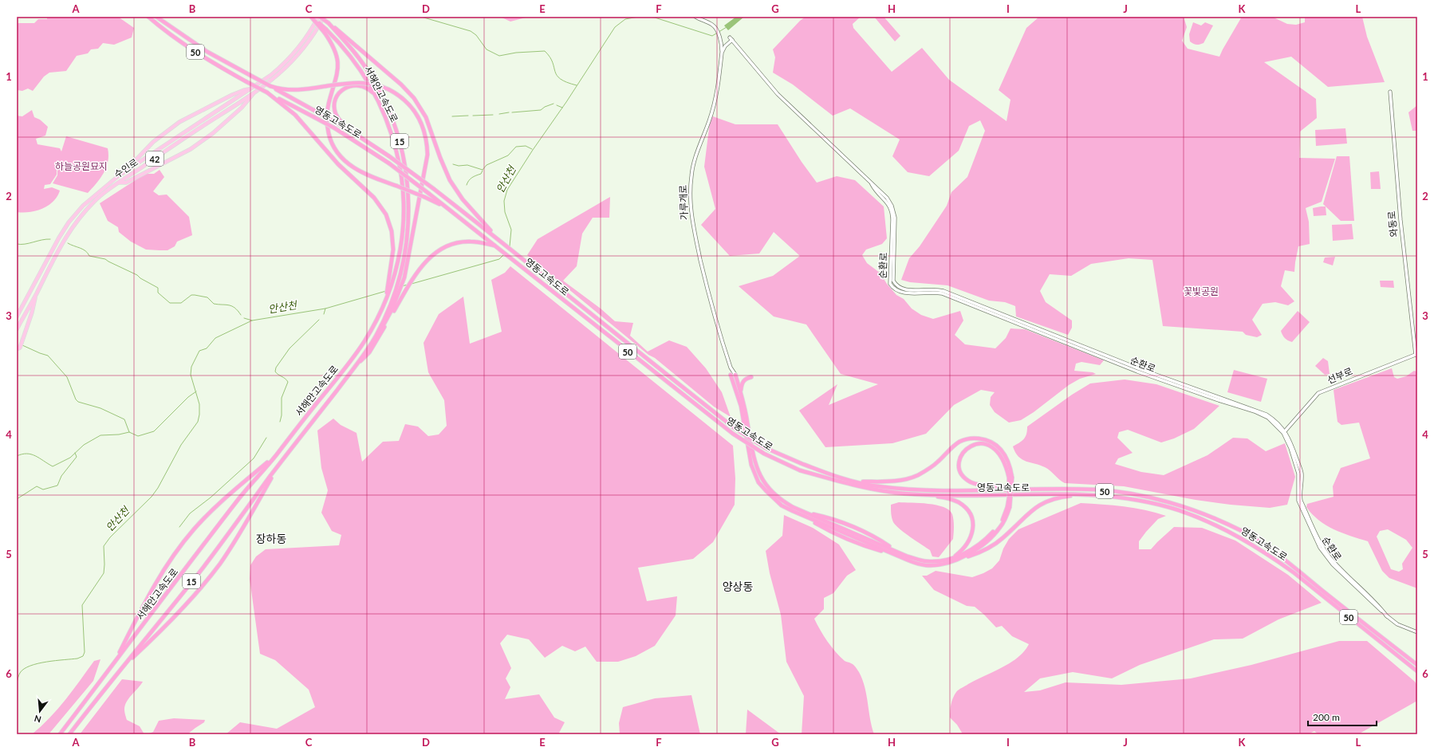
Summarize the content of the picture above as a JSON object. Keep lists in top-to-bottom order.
{
  "streets": {
    "highway": [
      "50",
      "서해안고속도로",
      "영동고속도로",
      "15"
    ],
    "main road": [
      "42",
      "수인로",
      "가루개로",
      "와동로",
      "순환로",
      "선부로"
    ]
  },
  "crossings": [
    ["서해안고속도로", "15"],
    ["서해안고속도로", "수인로"],
    ["가루개로", "순환로"],
    ["와동로", "선부로"],
    ["순환로", "선부로"]
  ],
  "districts": ["장하동", "양상동"],
  "water": ["안산천"],
  "parks": ["하늘공원묘지", "꽃빛공원"],
  "scale_bar": "200 m",
  "north": "bottom",
  "grid": {
    "columns": [
      "A",
      "B",
      "C",
      "D",
      "E",
      "F",
      "G",
      "H",
      "I",
      "J",
      "K",
      "L"
    ],
    "rows": [
      "1",
      "2",
      "3",
      "4",
      "5",
      "6"
    ]
  }
}
